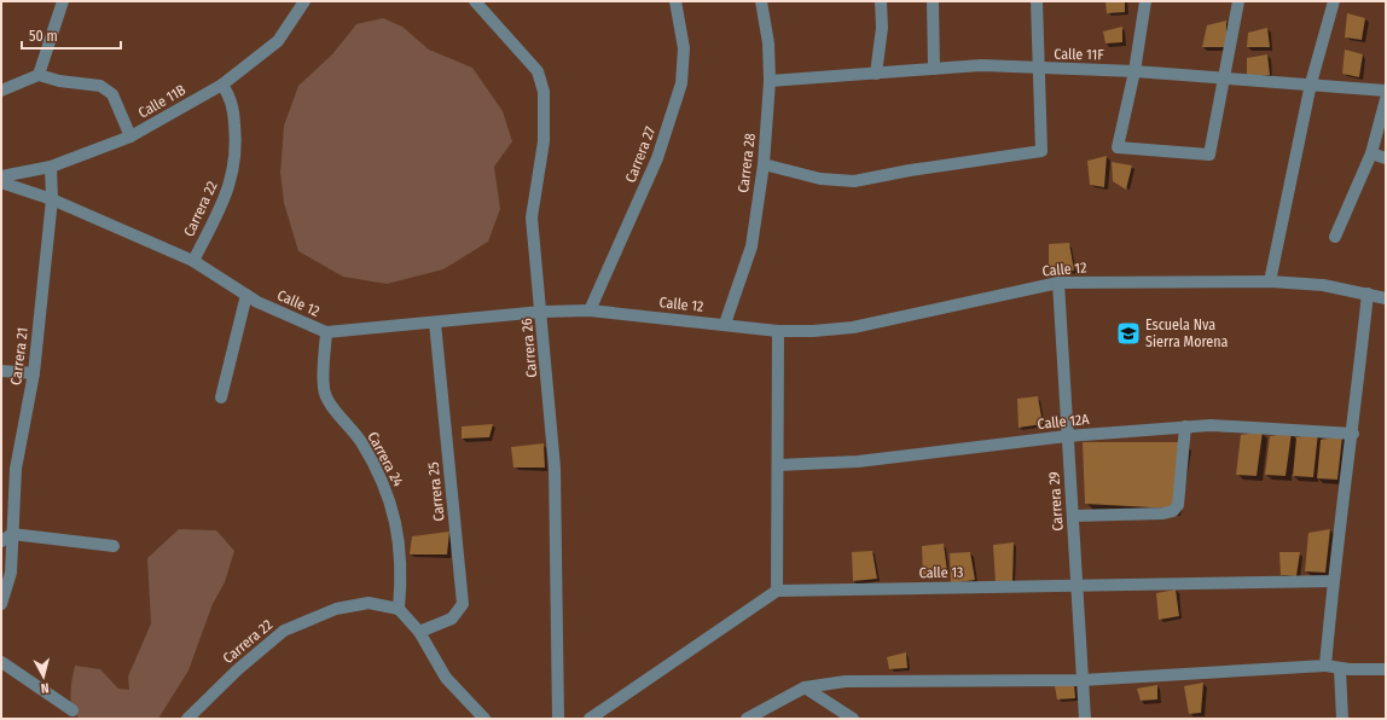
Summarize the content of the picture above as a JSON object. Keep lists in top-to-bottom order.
{
  "streets": {
    "street": [
      "Calle 11F",
      "Calle 11B",
      "Carrera 27",
      "Carrera 28",
      "Carrera 22",
      "Calle 12",
      "Carrera 26",
      "Carrera 21",
      "Calle 12A",
      "Carrera 24",
      "Carrera 25",
      "Carrera 29",
      "Calle 13"
    ]
  },
  "crossings": [
    ["Calle 11F", "Carrera 28"],
    ["Calle 11B", "Carrera 22"],
    ["Calle 11B", "Carrera 21"],
    ["Carrera 27", "Calle 12"],
    ["Carrera 28", "Calle 12"],
    ["Carrera 22", "Calle 12"],
    ["Carrera 22", "Carrera 24"],
    ["Calle 12", "Carrera 26"],
    ["Calle 12", "Carrera 21"],
    ["Calle 12", "Carrera 24"],
    ["Calle 12", "Carrera 25"],
    ["Calle 12", "Carrera 29"],
    ["Calle 12A", "Carrera 29"],
    ["Carrera 29", "Calle 13"]
  ],
  "places": {
    "school or university": ["Escuela Nva Sierra Morena"]
  },
  "scale_bar": "50 m",
  "north": "bottom"
}
